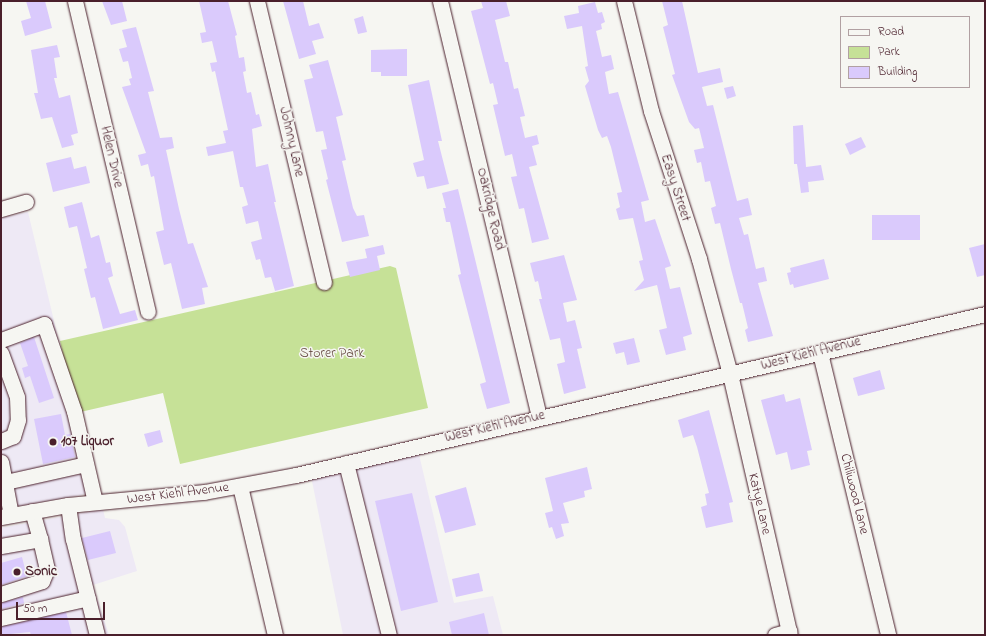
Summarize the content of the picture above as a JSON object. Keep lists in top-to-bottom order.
{
  "streets": {
    "street": [
      "Johnny Lane",
      "Helen Drive",
      "Easy Street",
      "Oakridge Road",
      "West Kiehl Avenue",
      "Chiliwood Lane",
      "Katye Lane"
    ]
  },
  "crossings": [
    ["Easy Street", "West Kiehl Avenue"],
    ["Easy Street", "Katye Lane"],
    ["Oakridge Road", "West Kiehl Avenue"],
    ["West Kiehl Avenue", "Chiliwood Lane"],
    ["West Kiehl Avenue", "Katye Lane"]
  ],
  "parks": ["Storer Park"],
  "places": ["107 Liquor", "Sonic"],
  "legend": ["Road", "Park", "Building"],
  "scale_bar": "50 m"
}
